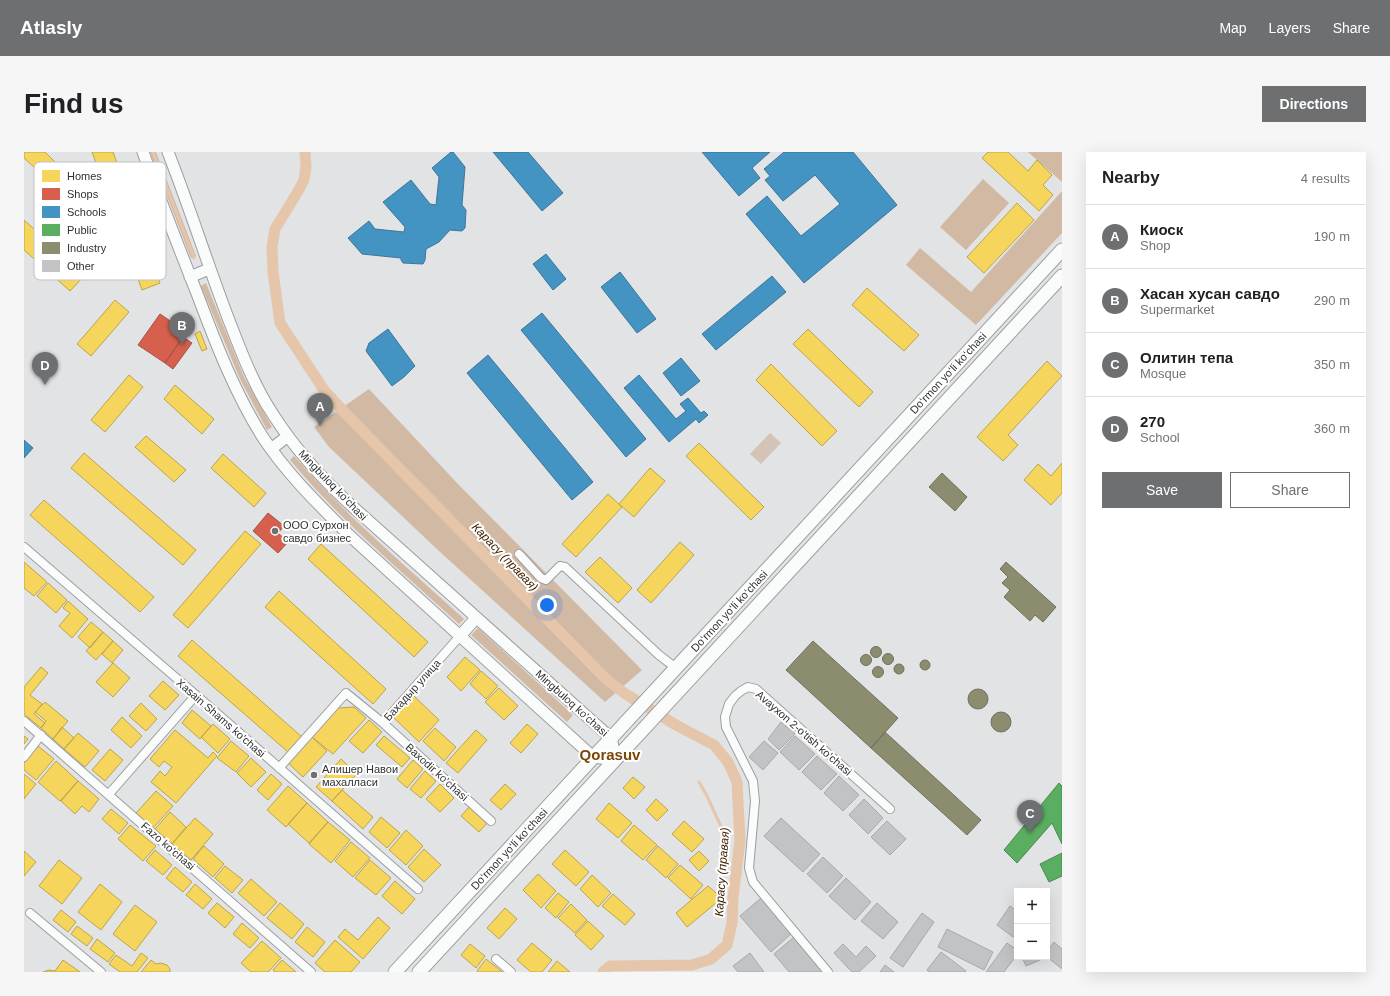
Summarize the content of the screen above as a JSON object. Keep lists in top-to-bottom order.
{
  "streets": {
    "main road": ["Do‘rmon yo‘li ko‘chasi", "Mingbuloq ko'chasi"],
    "street": [
      "Бахадыр улица",
      "Xasain Shams ko'chasi",
      "Avayxon 2-o'tish ko'chasi",
      "Baxodir ko'chasi",
      "Fazo ko'chasi"
    ]
  },
  "crossings": [
    ["Do‘rmon yo‘li ko‘chasi", "Mingbuloq ko'chasi"],
    ["Mingbuloq ko'chasi", "Бахадыр улица"],
    ["Бахадыр улица", "Xasain Shams ko'chasi"],
    ["Бахадыр улица", "Baxodir ko'chasi"]
  ],
  "districts": ["Qorasuv"],
  "water": ["Карасу (правая)"],
  "places": ["ООО Сурхон савдо бизнес", "Алишер Навои махалласи"],
  "legend": [
    "Homes",
    "Shops",
    "Schools",
    "Public",
    "Industry",
    "Other"
  ],
  "page": {
    "header": "Atlasly",
    "nav": ["Map", "Layers", "Share"],
    "buttons": [
      "Directions",
      ["Save", "Share"]
    ],
    "title": "Find us",
    "heading": ["Nearby", "4 results"],
    "list": [
      {
        "mark": "A",
        "name": "Киоск",
        "note": "Shop",
        "value": "190 m"
      },
      {
        "mark": "B",
        "name": "Хасан хусан савдо",
        "note": "Supermarket",
        "value": "290 m"
      },
      {
        "mark": "C",
        "name": "Олитин тепа",
        "note": "Mosque",
        "value": "350 m"
      },
      {
        "mark": "D",
        "name": "270",
        "note": "School",
        "value": "360 m"
      }
    ],
    "pins": [
      "B",
      "D",
      "A",
      "C"
    ],
    "map_buttons": ["+", "−"]
  }
}
